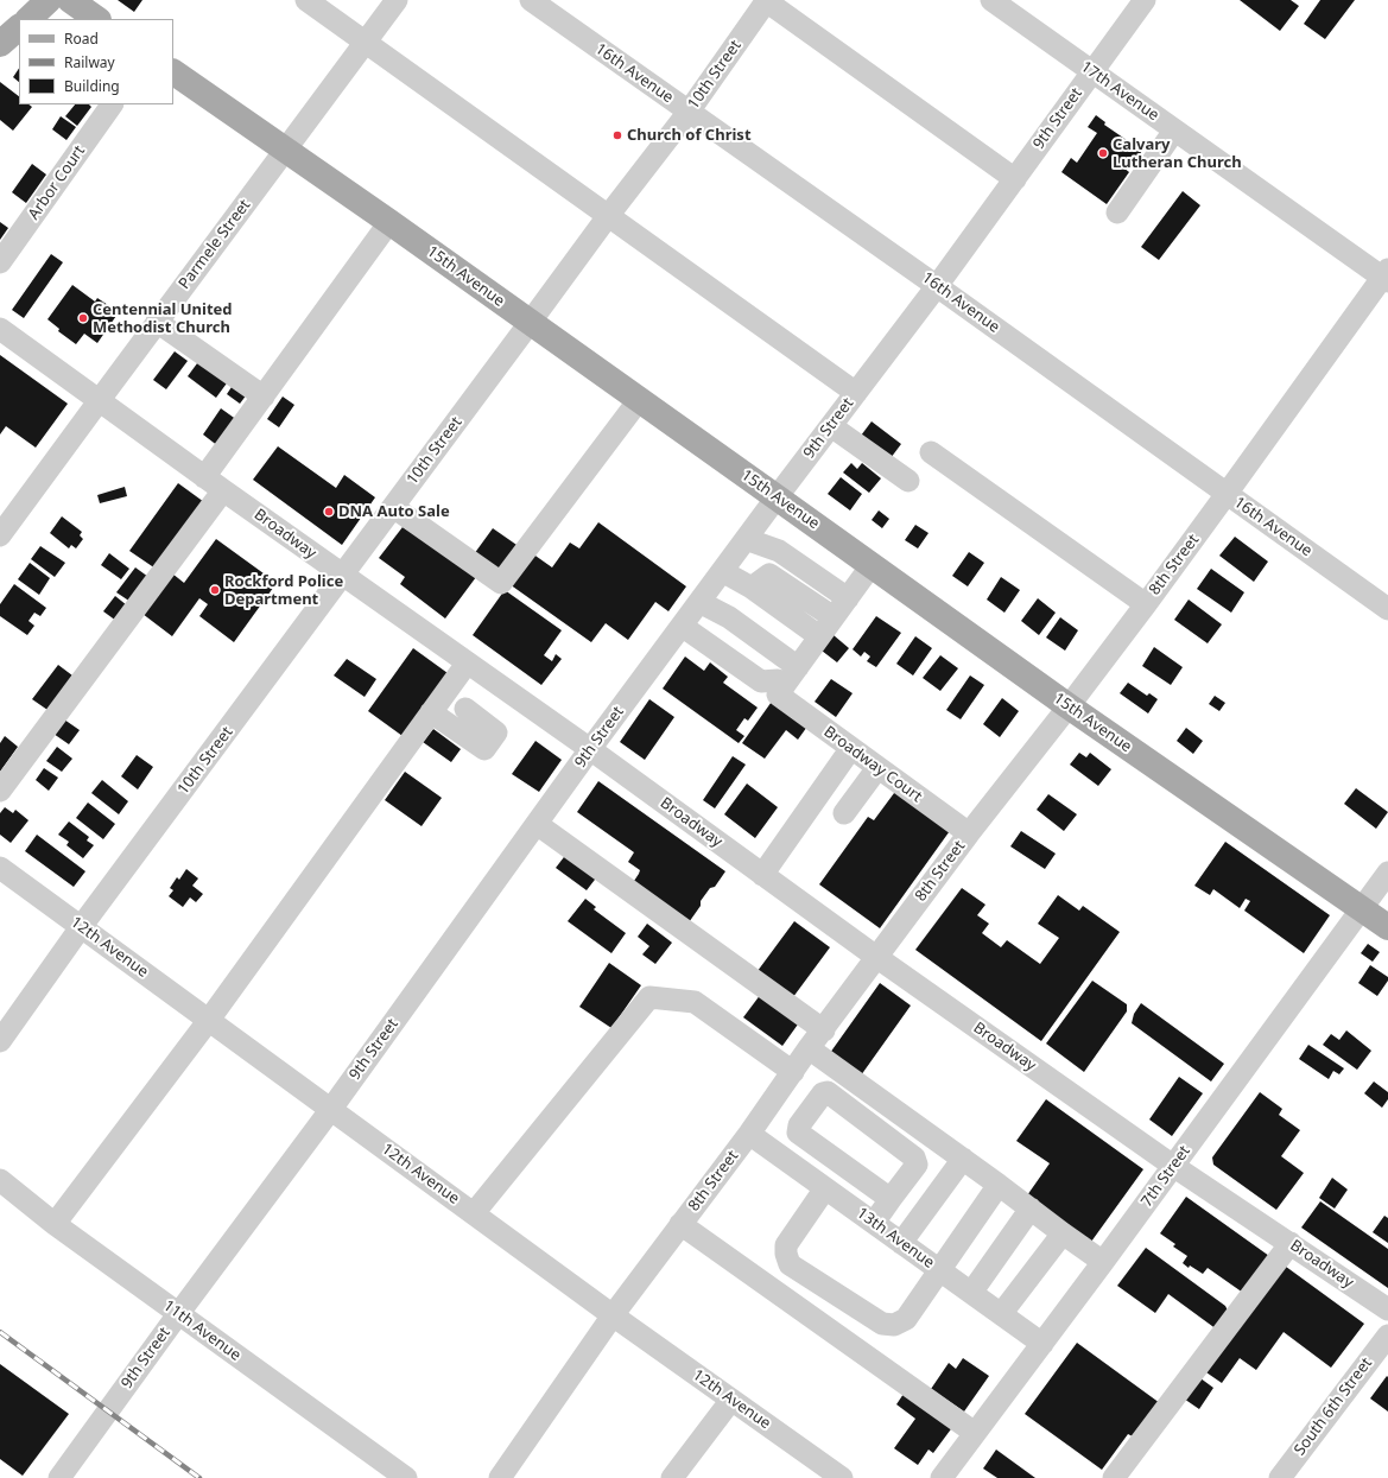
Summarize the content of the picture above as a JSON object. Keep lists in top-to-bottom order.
{
  "streets": {
    "main road": ["15th Avenue"],
    "street": [
      "16th Avenue",
      "10th Street",
      "17th Avenue",
      "9th Street",
      "Arbor Court",
      "Parmele Street",
      "Broadway",
      "8th Street",
      "Broadway Court",
      "12th Avenue",
      "7th Street",
      "13th Avenue",
      "11th Avenue",
      "South 6th Street"
    ]
  },
  "crossings": [
    ["16th Avenue", "10th Street"],
    ["16th Avenue", "9th Street"],
    ["16th Avenue", "8th Street"],
    ["10th Street", "15th Avenue"],
    ["10th Street", "Broadway"],
    ["10th Street", "12th Avenue"],
    ["17th Avenue", "9th Street"],
    ["17th Avenue", "8th Street"],
    ["9th Street", "15th Avenue"],
    ["9th Street", "Broadway"],
    ["9th Street", "12th Avenue"],
    ["9th Street", "11th Avenue"],
    ["Parmele Street", "15th Avenue"],
    ["Parmele Street", "Broadway"],
    ["15th Avenue", "8th Street"],
    ["15th Avenue", "7th Street"],
    ["Broadway", "8th Street"],
    ["Broadway", "7th Street"],
    ["8th Street", "Broadway Court"],
    ["8th Street", "12th Avenue"],
    ["8th Street", "13th Avenue"],
    ["7th Street", "13th Avenue"]
  ],
  "places": [
    "Church of Christ",
    "Calvary Lutheran Church",
    "Centennial United Methodist Church",
    "DNA Auto Sale",
    "Rockford Police Department"
  ],
  "legend": ["Road", "Railway", "Building"]
}
